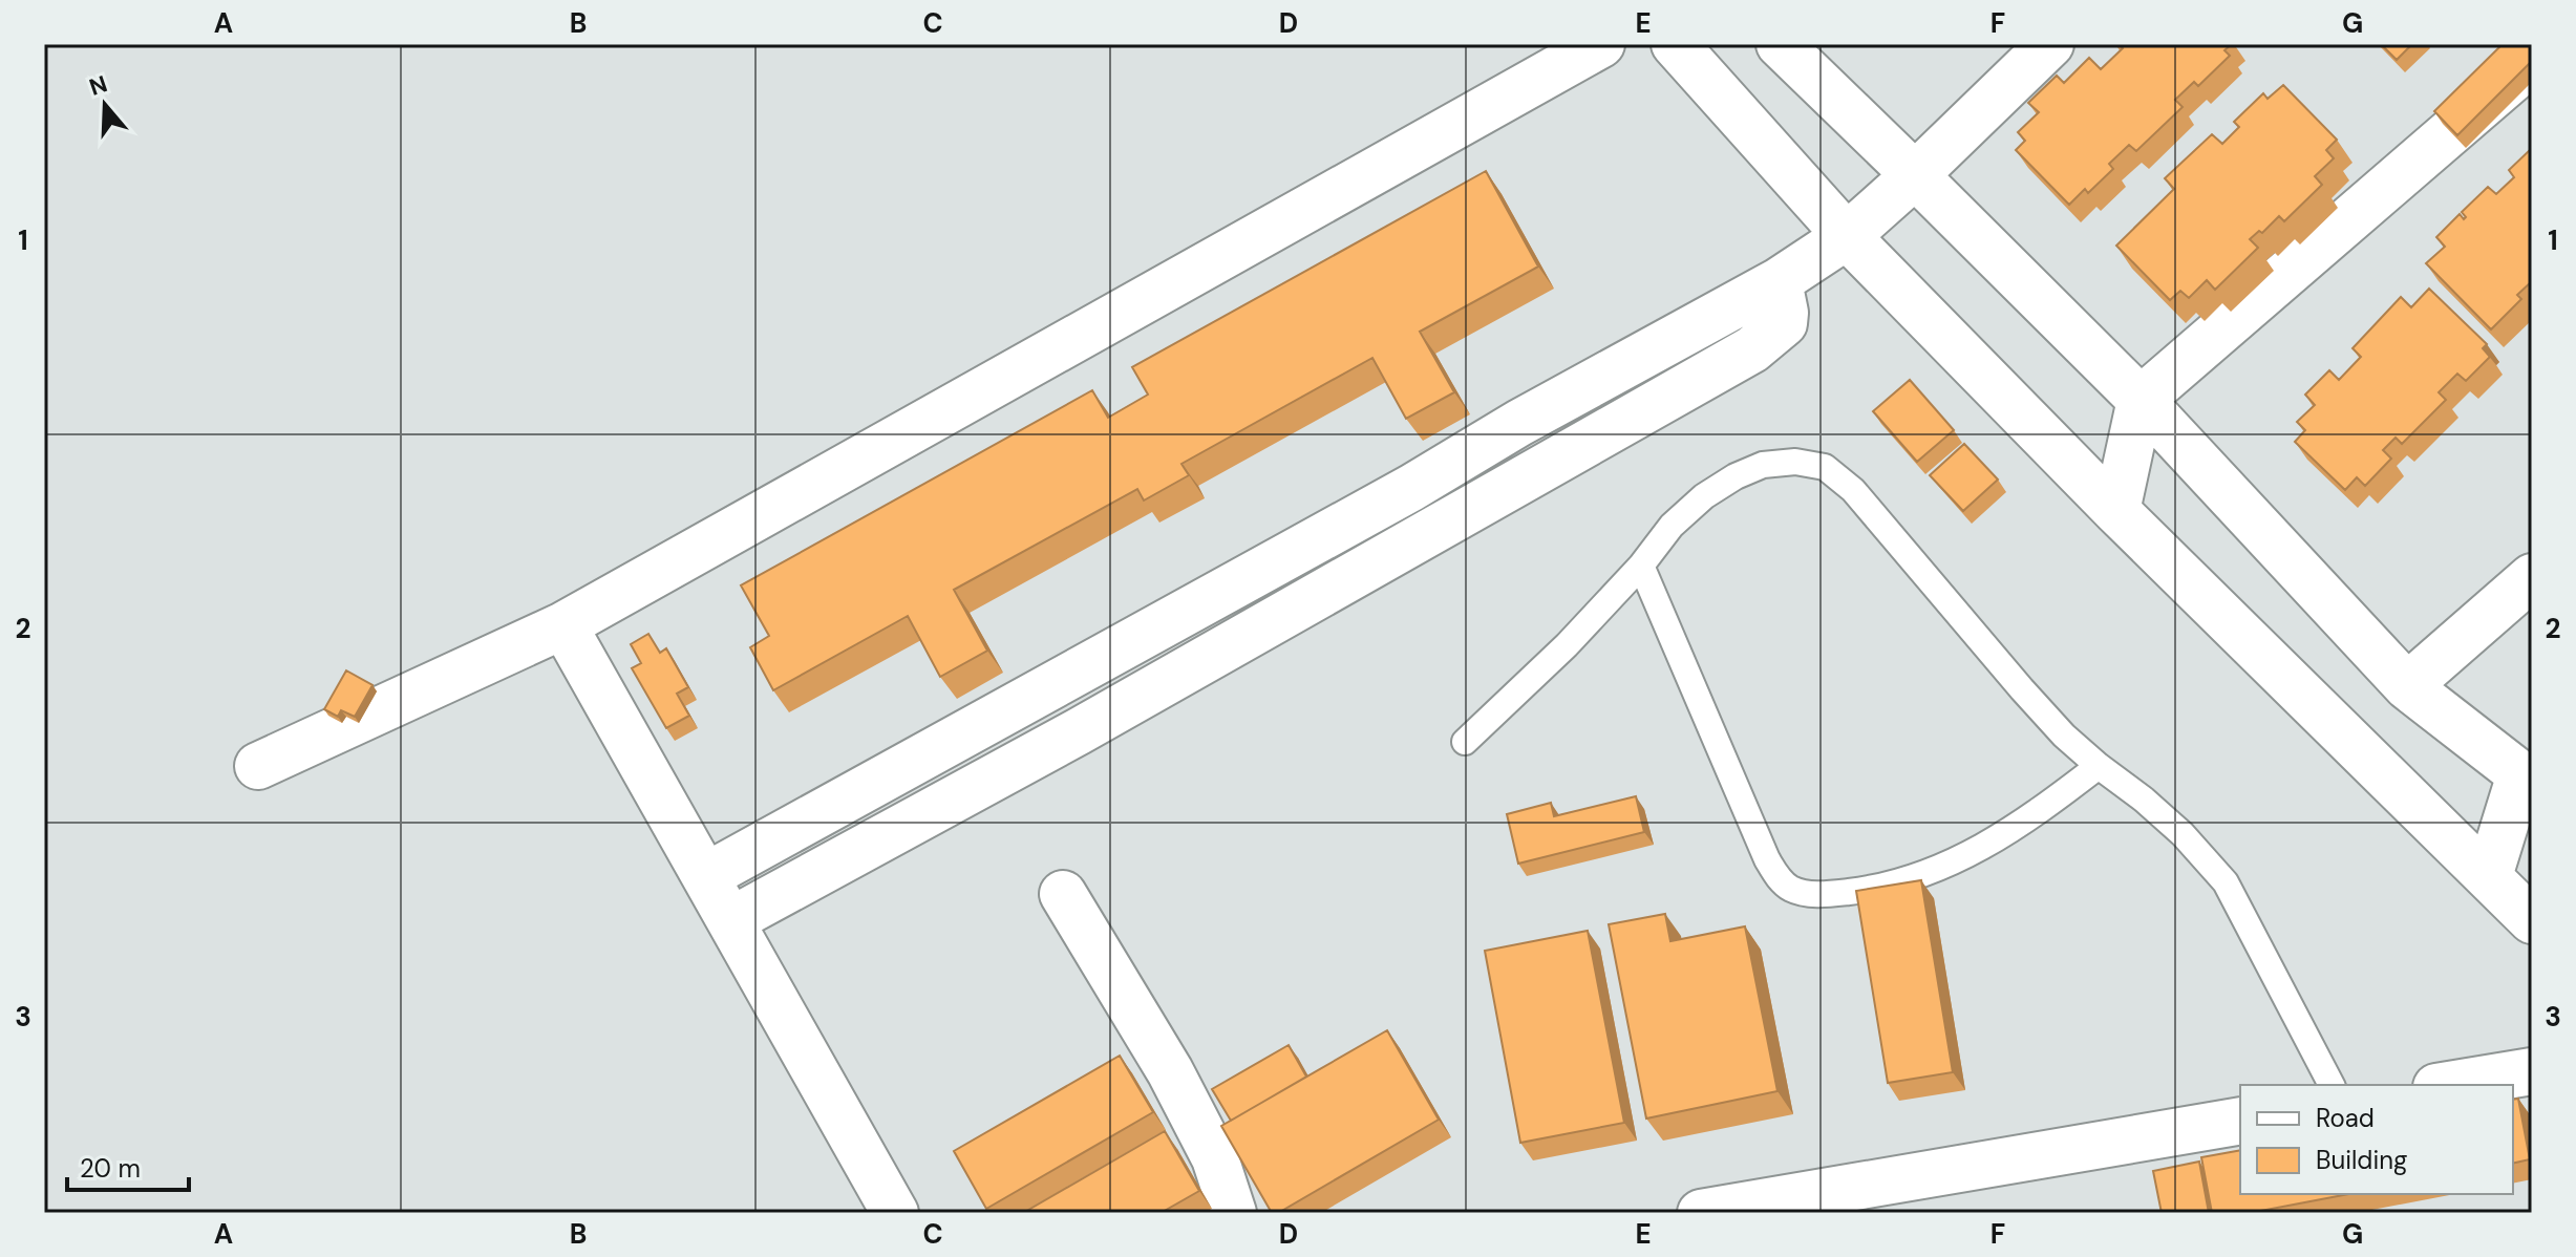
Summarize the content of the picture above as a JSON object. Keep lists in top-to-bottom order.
{
  "legend": ["Road", "Building"],
  "scale_bar": "20 m",
  "north": "top",
  "grid": {
    "columns": [
      "A",
      "B",
      "C",
      "D",
      "E",
      "F",
      "G"
    ],
    "rows": ["1", "2", "3"]
  }
}
